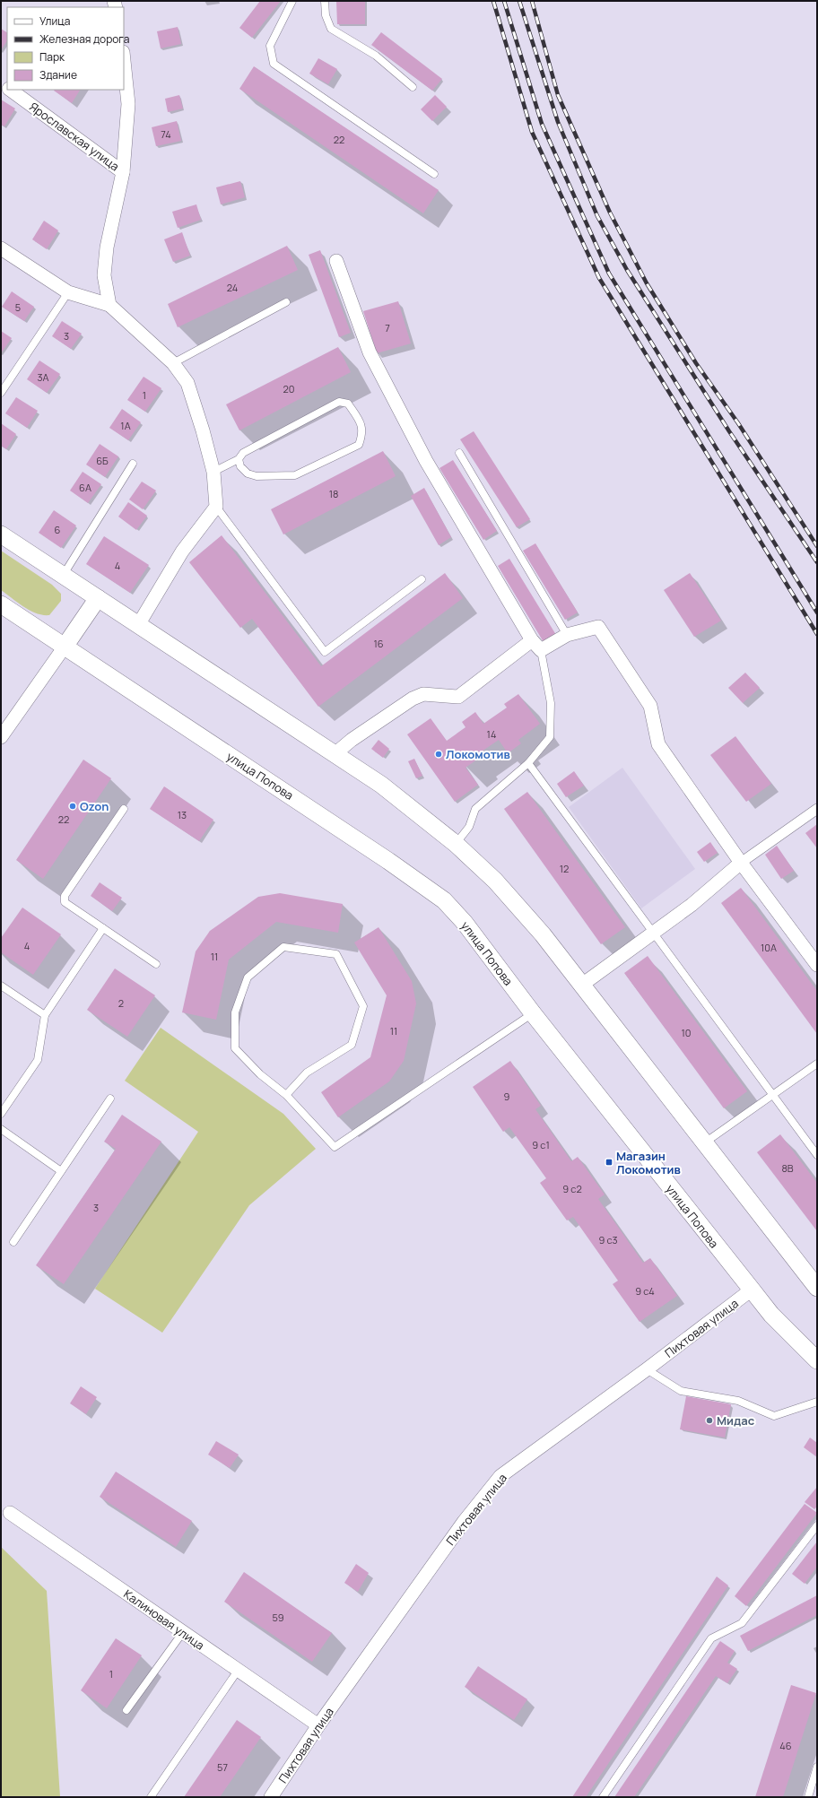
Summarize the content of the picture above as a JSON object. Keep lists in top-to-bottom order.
{
  "streets": {
    "street": [
      "Ярославская улица",
      "улица Попова",
      "Пихтовая улица",
      "Калиновая улица"
    ]
  },
  "crossings": [
    ["улица Попова", "Пихтовая улица"],
    ["Пихтовая улица", "Калиновая улица"]
  ],
  "places": {
    "other": ["Локомотив", "Ozon", "Мидас"],
    "transit": ["Магазин Локомотив"]
  },
  "house_numbers": [
    "74",
    "22",
    "24",
    "5",
    "7",
    "3",
    "3А",
    "20",
    "1",
    "1А",
    "6Б",
    "6А",
    "18",
    "6",
    "4",
    "16",
    "14",
    "13",
    "22",
    "12",
    "4",
    "10А",
    "11",
    "2",
    "11",
    "10",
    "9",
    "9 с1",
    "8В",
    "9 с2",
    "3",
    "9 с3",
    "9 с4",
    "59",
    "1",
    "46",
    "57"
  ],
  "legend": [
    "Улица",
    "Железная дорога",
    "Парк",
    "Здание"
  ]
}
